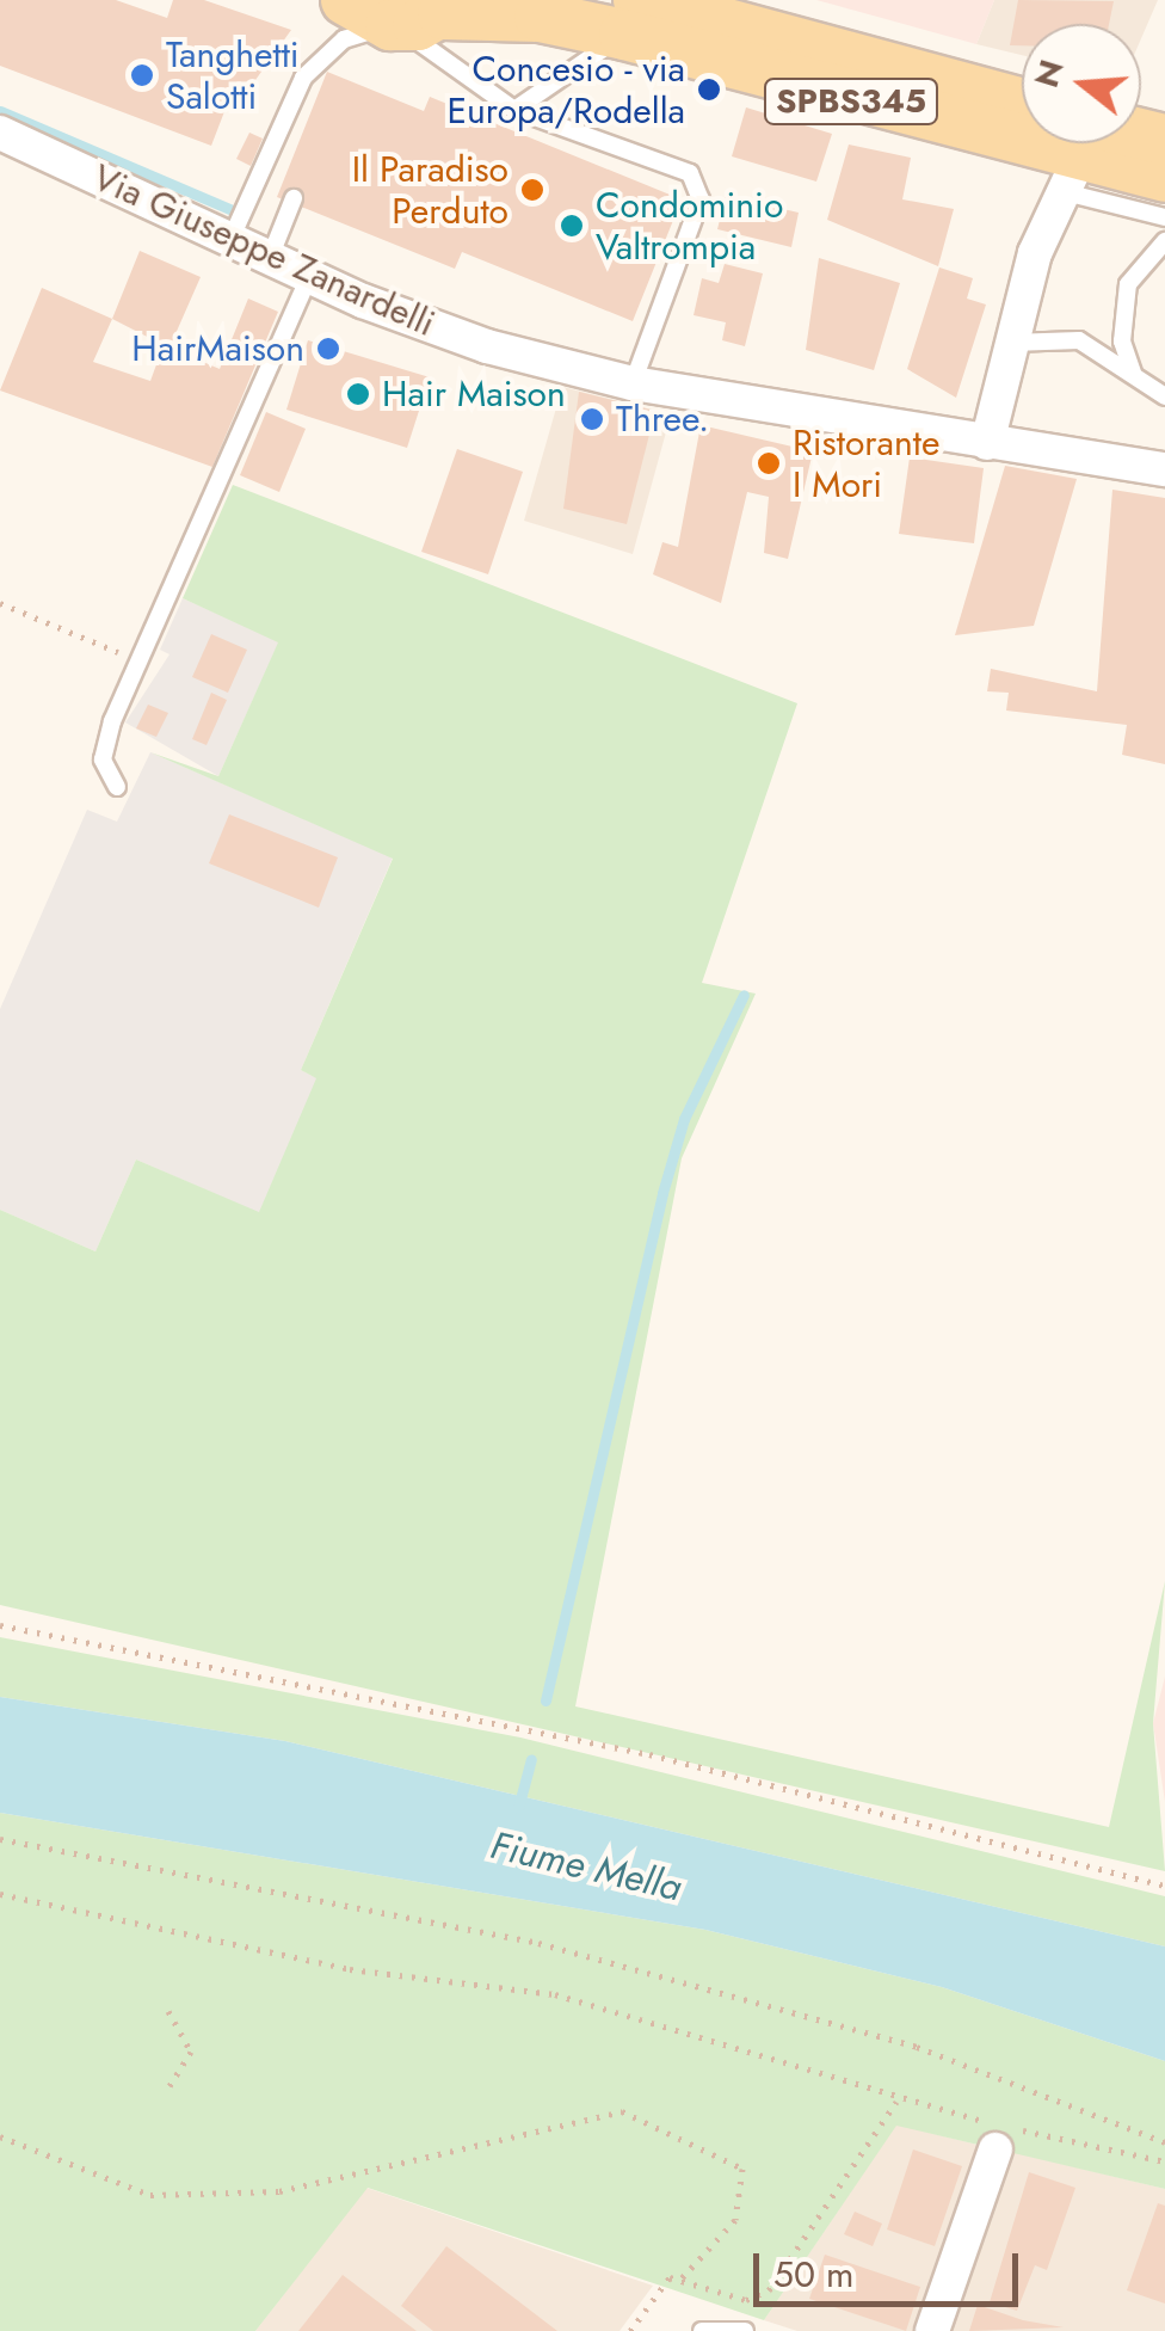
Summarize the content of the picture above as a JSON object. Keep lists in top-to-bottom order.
{
  "streets": {
    "main road": ["SPBS345"],
    "street": ["Via Giuseppe Zanardelli"]
  },
  "water": ["Fiume Mella"],
  "places": [
    "Tanghetti Salotti",
    "Concesio - via Europa/Rodella",
    "Il Paradiso Perduto",
    "Condominio Valtrompia",
    "HairMaison",
    "Hair Maison",
    "Three.",
    "Ristorante I Mori"
  ],
  "scale_bar": "50 m",
  "north": "left"
}
